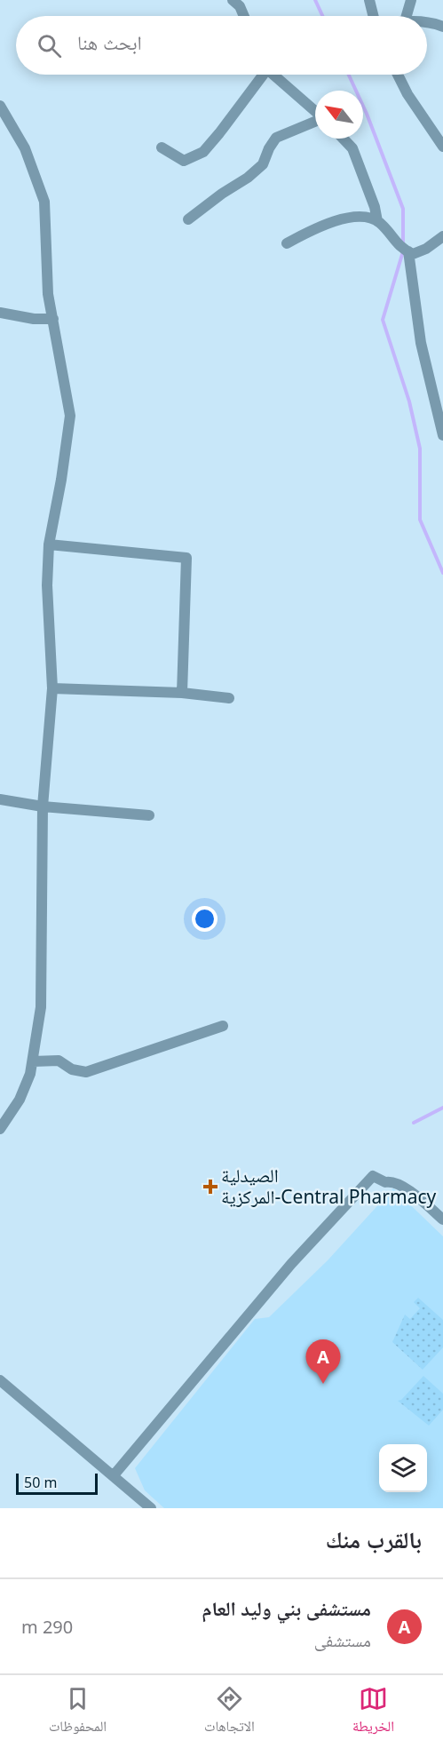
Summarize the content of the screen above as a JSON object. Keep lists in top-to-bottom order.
{
  "places": {
    "health": ["الصيدلية المركزية-Central Pharmacy"]
  },
  "scale_bar": "50 m",
  "north": "top left",
  "page": {
    "search": "ابحث هنا",
    "pins": "A",
    "scale": "50 m",
    "heading": "بالقرب منك",
    "list": [
      {
        "mark": "A",
        "name": "مستشفى بني وليد العام",
        "note": "مستشفى",
        "value": "290 m"
      }
    ],
    "nav": ["الخريطة", "الاتجاهات", "المحفوظات"]
  }
}
